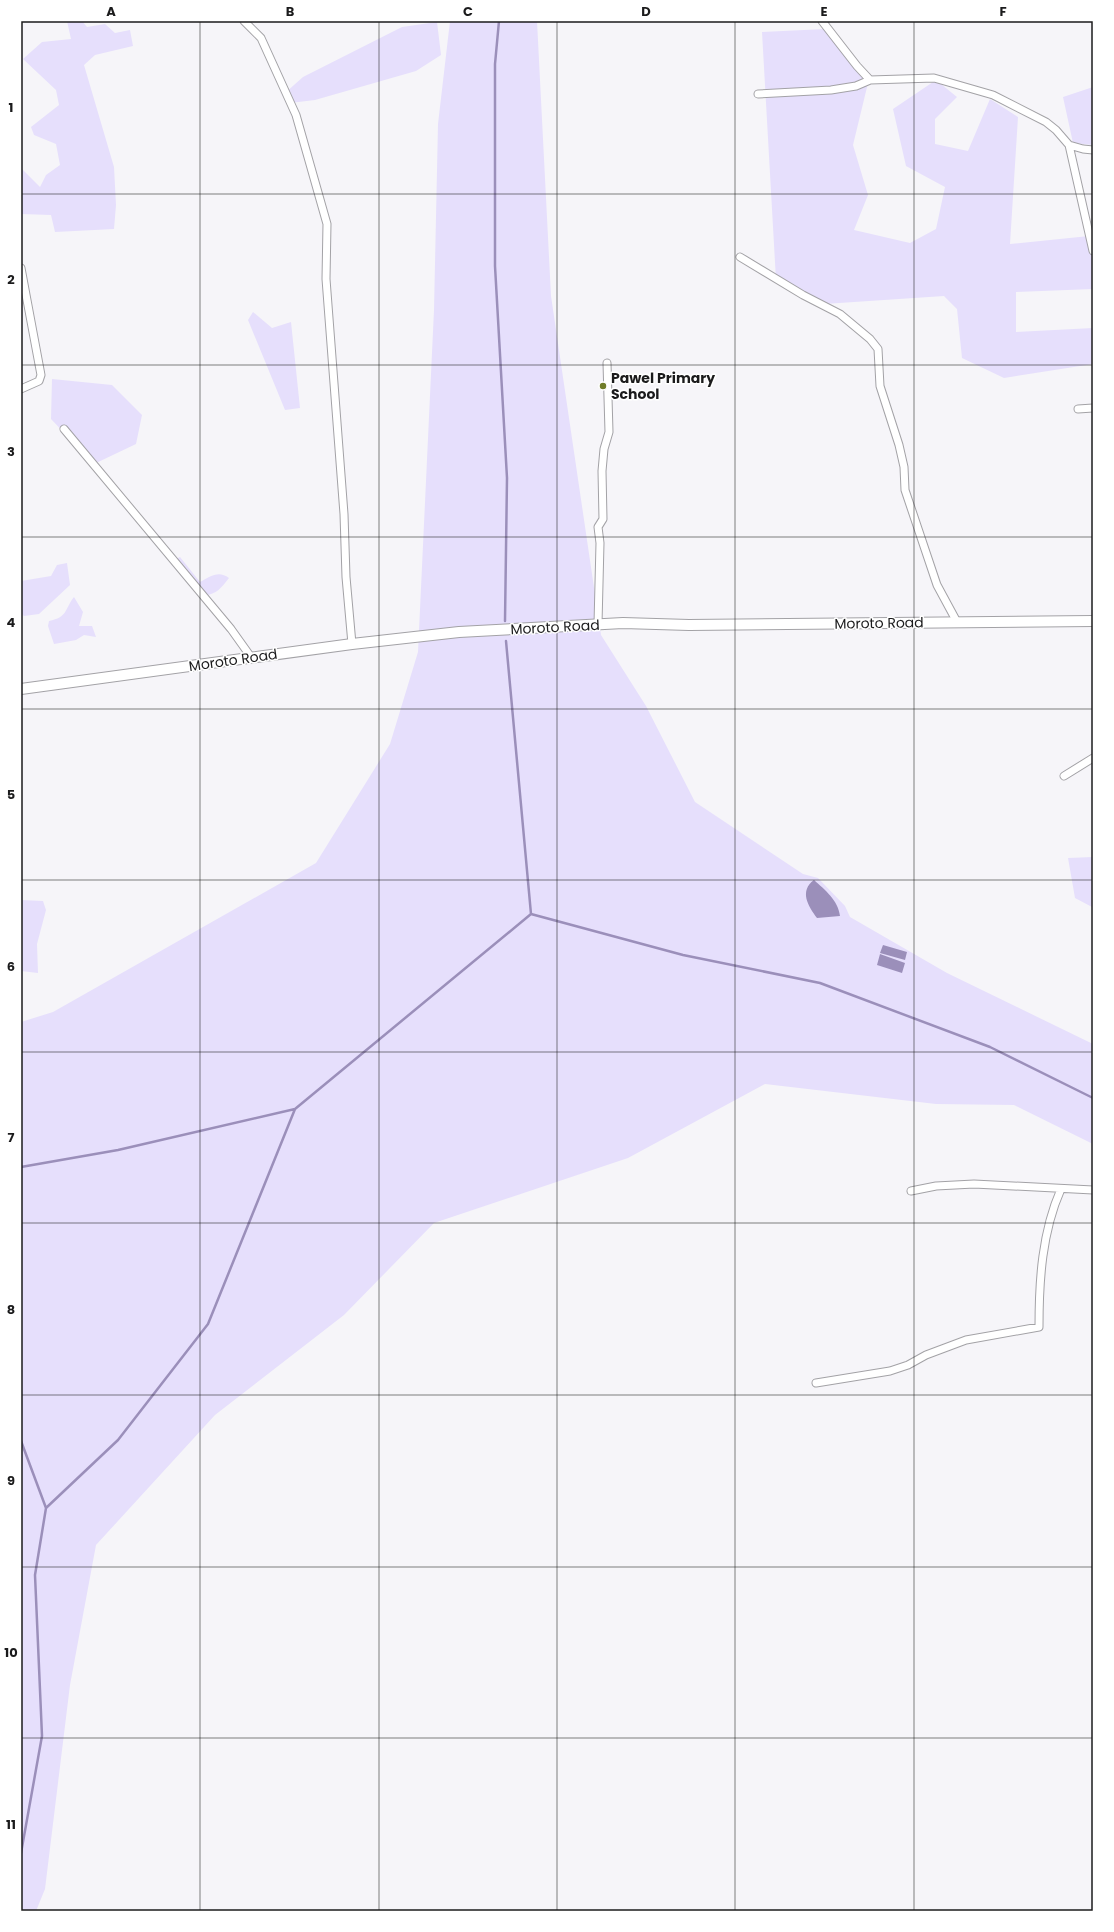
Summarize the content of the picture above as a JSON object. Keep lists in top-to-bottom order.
{
  "streets": {
    "main road": ["Moroto Road"]
  },
  "places": ["Pawel Primary School"],
  "grid": {
    "columns": [
      "A",
      "B",
      "C",
      "D",
      "E",
      "F"
    ],
    "rows": [
      "1",
      "2",
      "3",
      "4",
      "5",
      "6",
      "7",
      "8",
      "9",
      "10",
      "11"
    ]
  }
}
